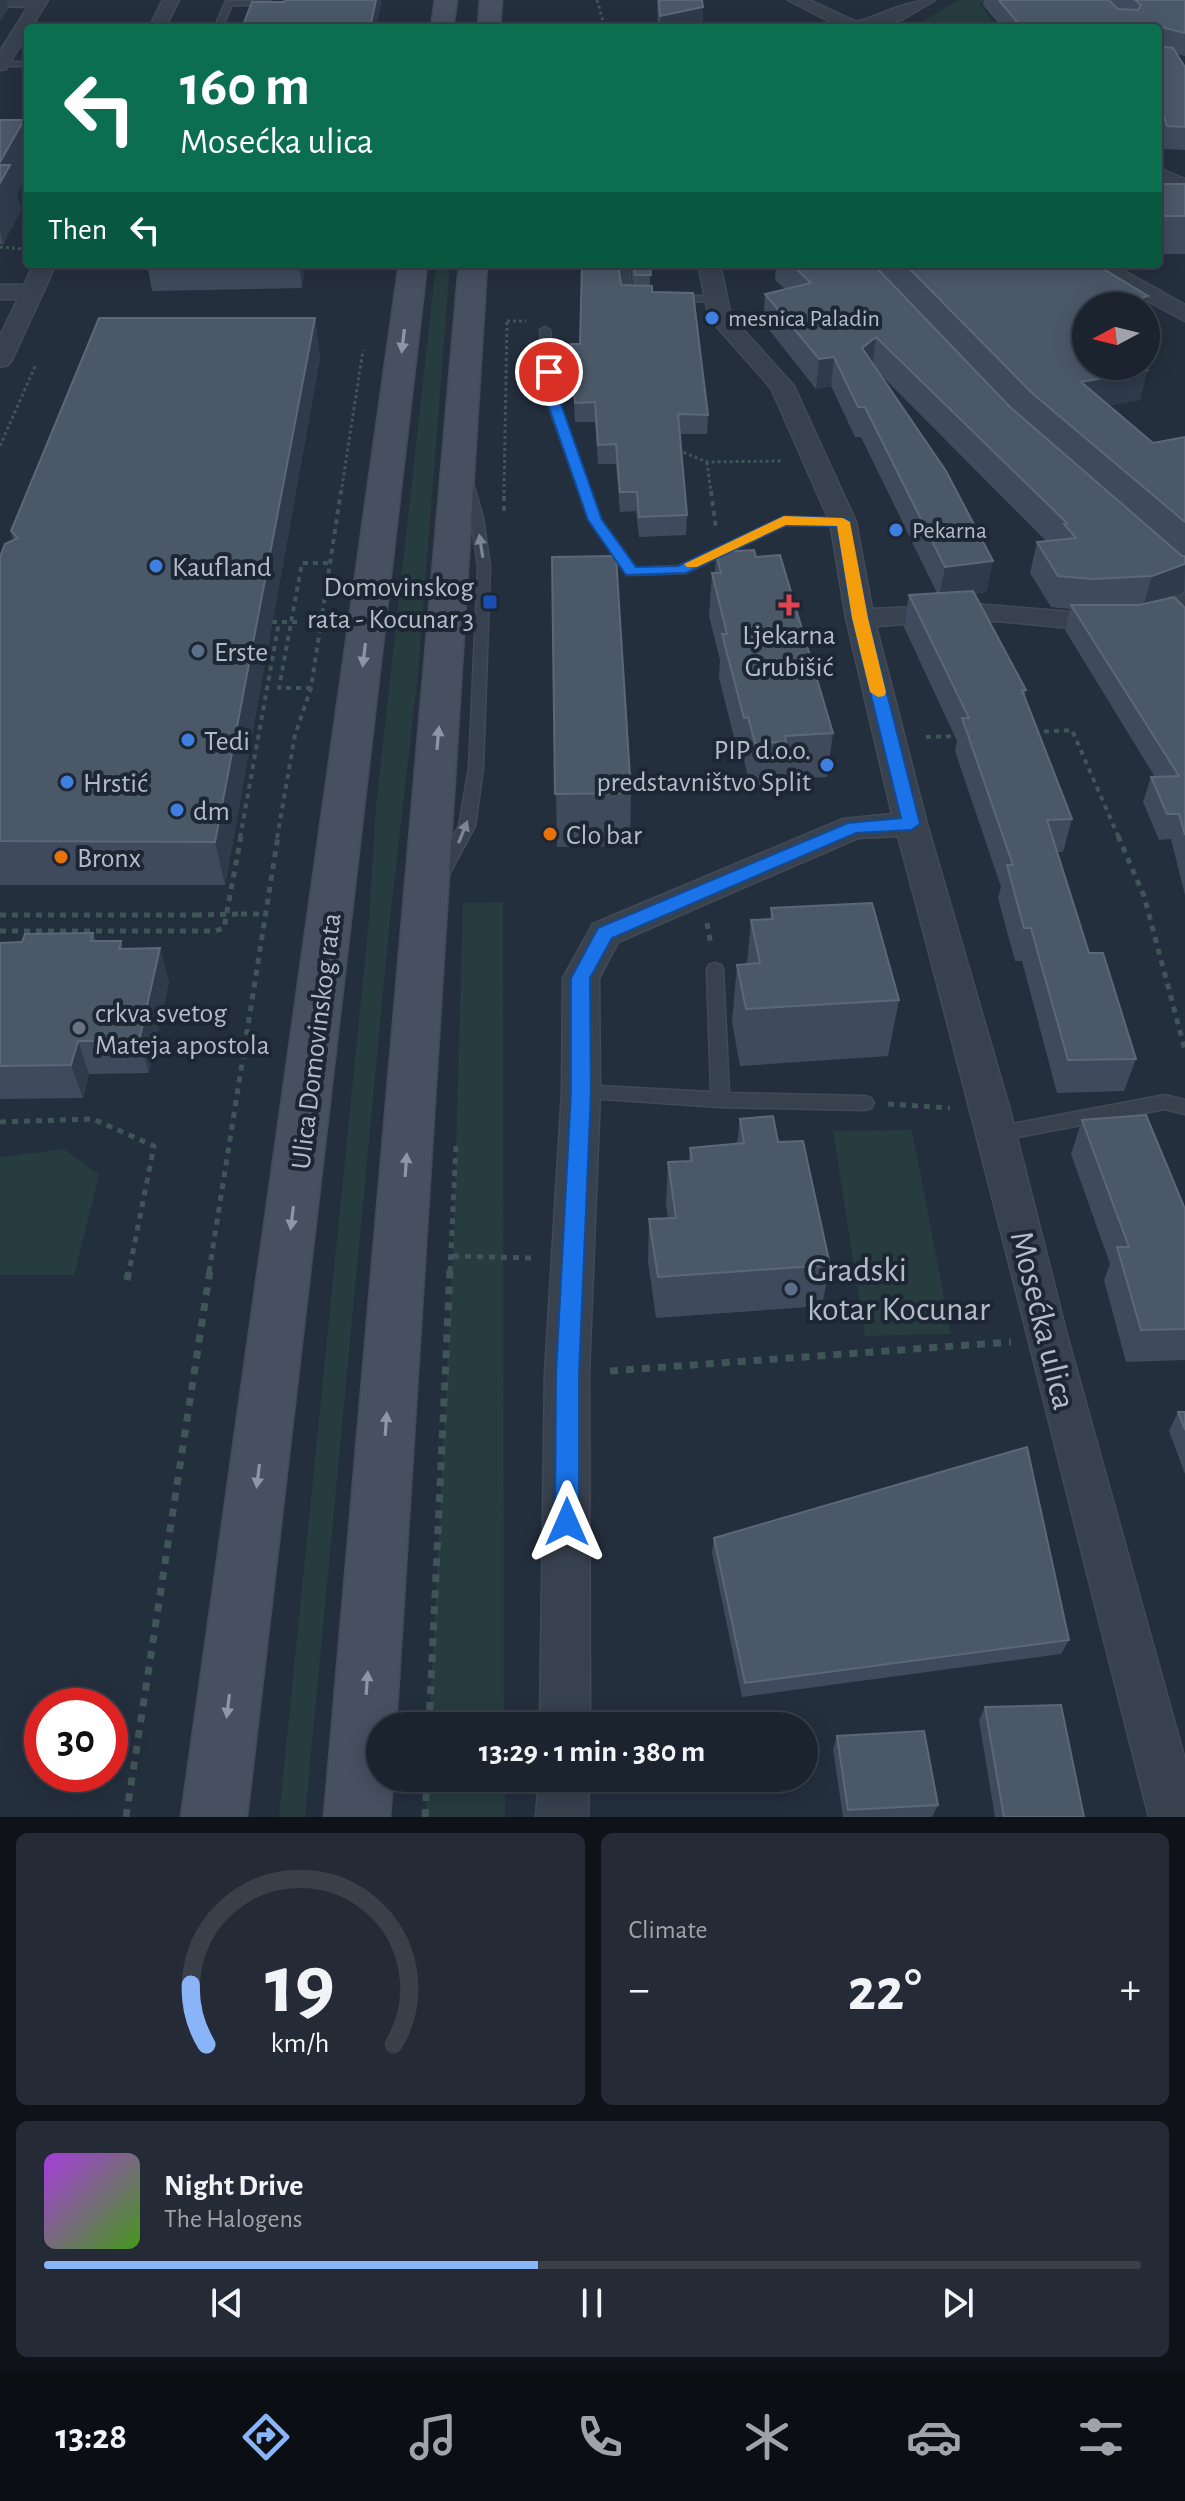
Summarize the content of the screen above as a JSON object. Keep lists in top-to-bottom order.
{
  "streets": {
    "main road": ["Ulica Domovinskog rata"],
    "street": ["Mosećka ulica"]
  },
  "places": {
    "other": [
      "mesnica Paladin",
      "Pekarna",
      "Kaufland",
      "Erste",
      "Tedi",
      "PIP d.o.o. predstavništvo Split",
      "Hrstić",
      "dm",
      "Clo bar",
      "Bronx",
      "crkva svetog Mateja apostola",
      "Gradski kotar Kocunar"
    ],
    "transit": ["Domovinskog rata - Kocunar 3"],
    "health": ["Ljekarna Grubišić"]
  },
  "north": "left",
  "page": {
    "turn": ["160 m", "Mosećka ulica"],
    "then": "Then",
    "limit": "30",
    "trip": "13:29 · 1 min · 380 m",
    "tile": "Climate",
    "heat": ["−", "22°", "+"],
    "song": ["Night Drive", "The Halogens"],
    "tabs": "13:28",
    "gauge": ["19", "km/h"]
  }
}
